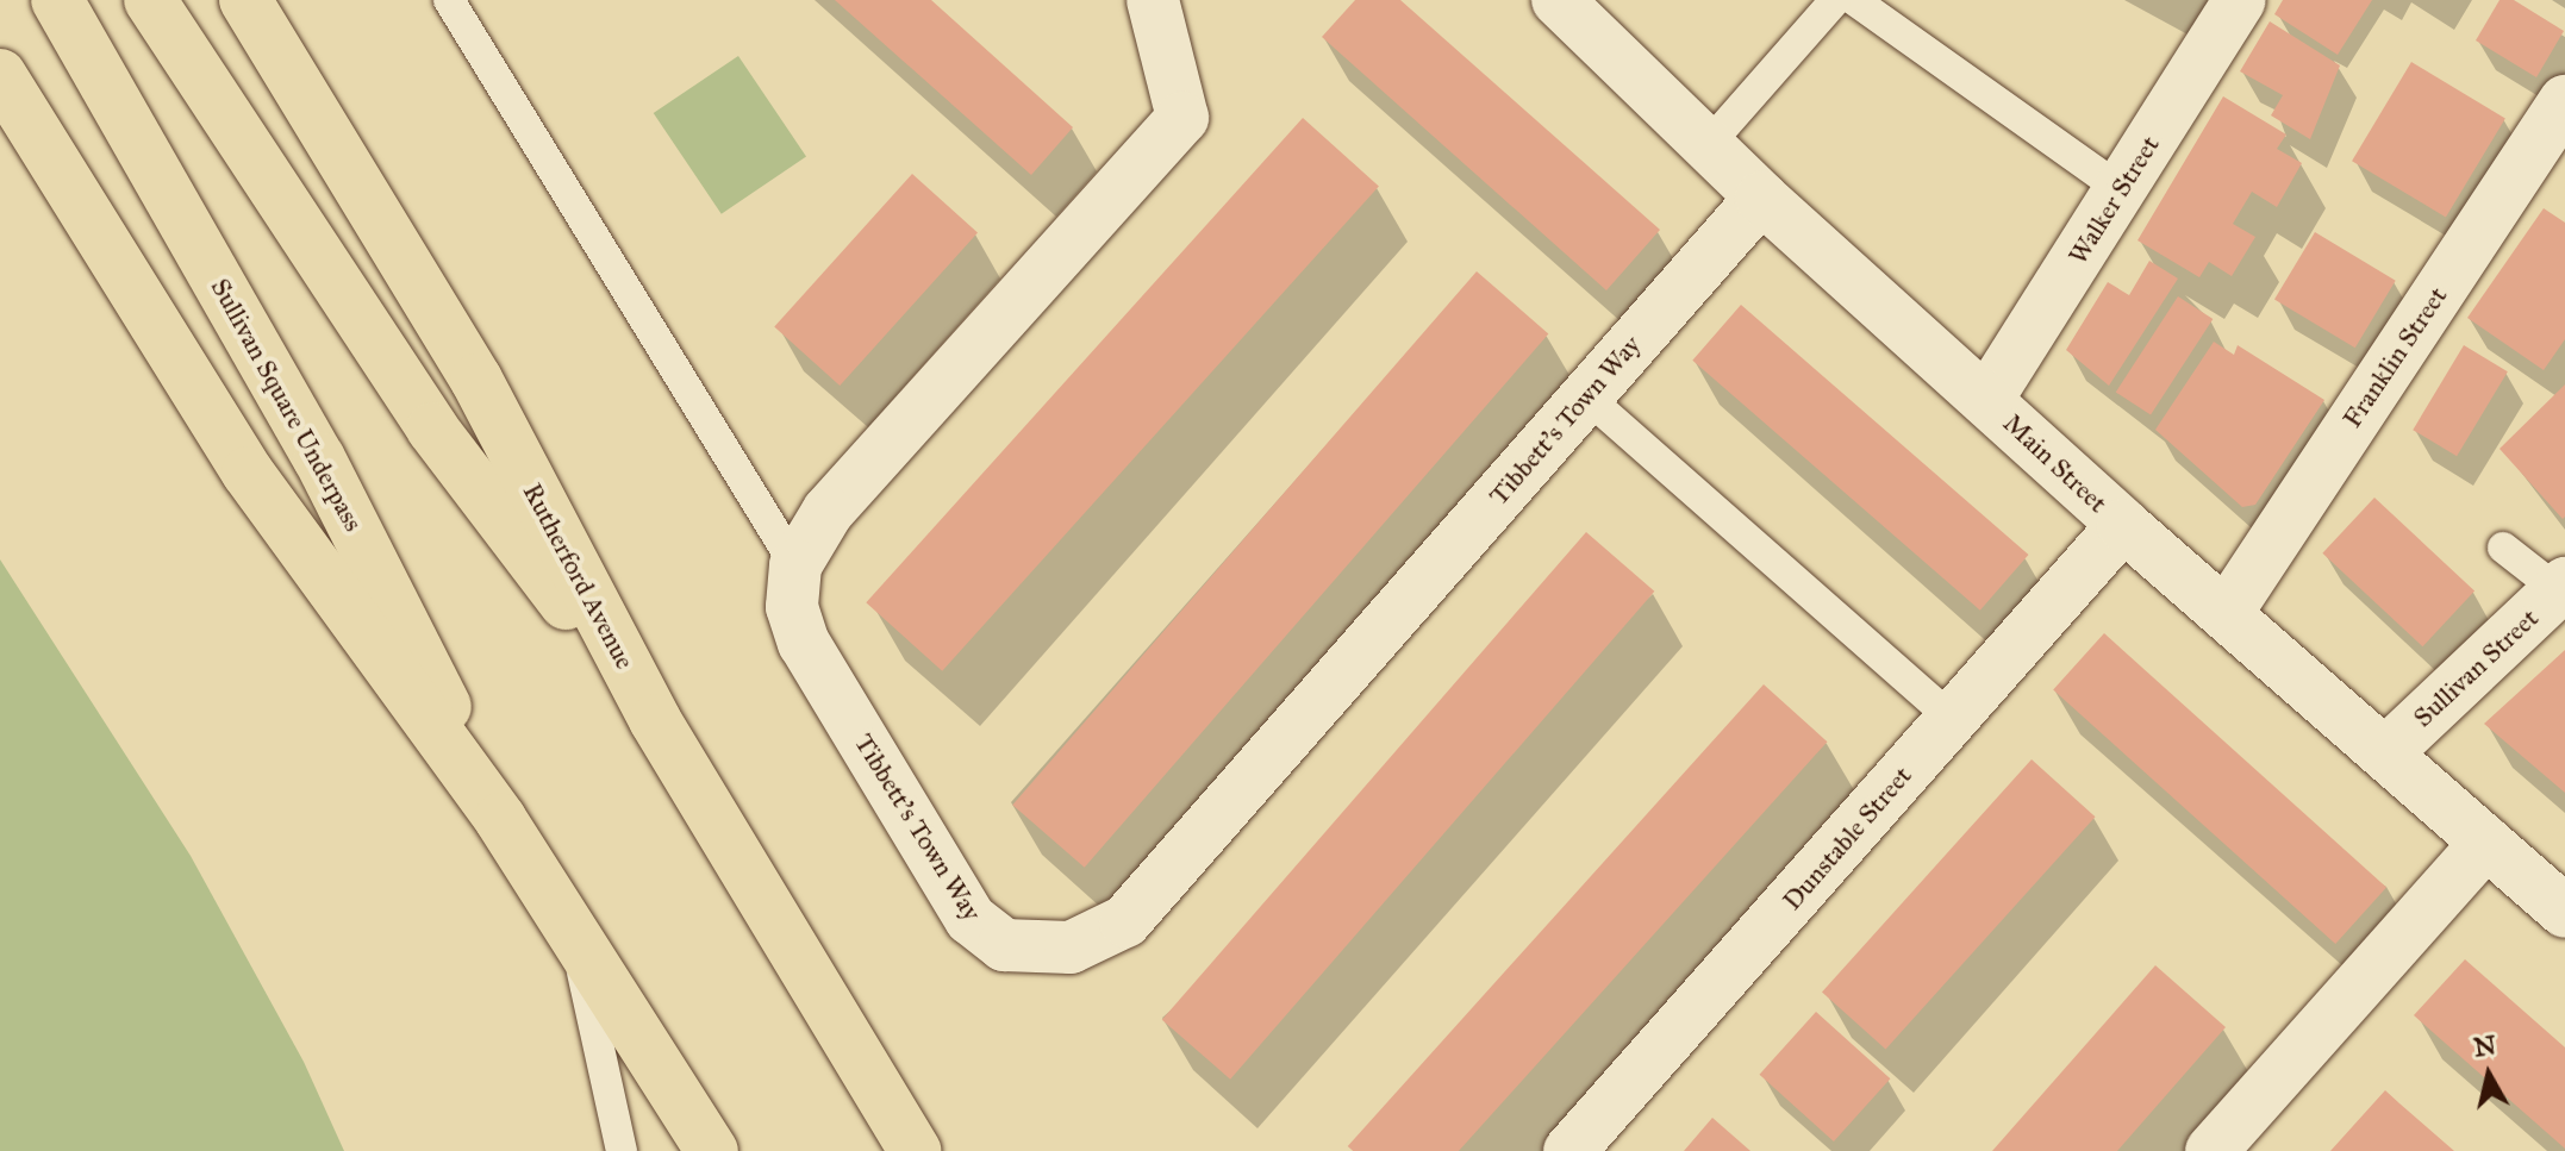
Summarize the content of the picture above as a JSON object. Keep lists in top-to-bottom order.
{
  "streets": {
    "main road": ["Sullivan Square Underpass", "Rutherford Avenue"],
    "street": [
      "Walker Street",
      "Franklin Street",
      "Tibbett's Town Way",
      "Main Street",
      "Sullivan Street",
      "Dunstable Street"
    ]
  },
  "crossings": [
    ["Walker Street", "Main Street"],
    ["Franklin Street", "Main Street"],
    ["Tibbett's Town Way", "Main Street"],
    ["Main Street", "Sullivan Street"],
    ["Main Street", "Dunstable Street"]
  ],
  "north": "top"
}
